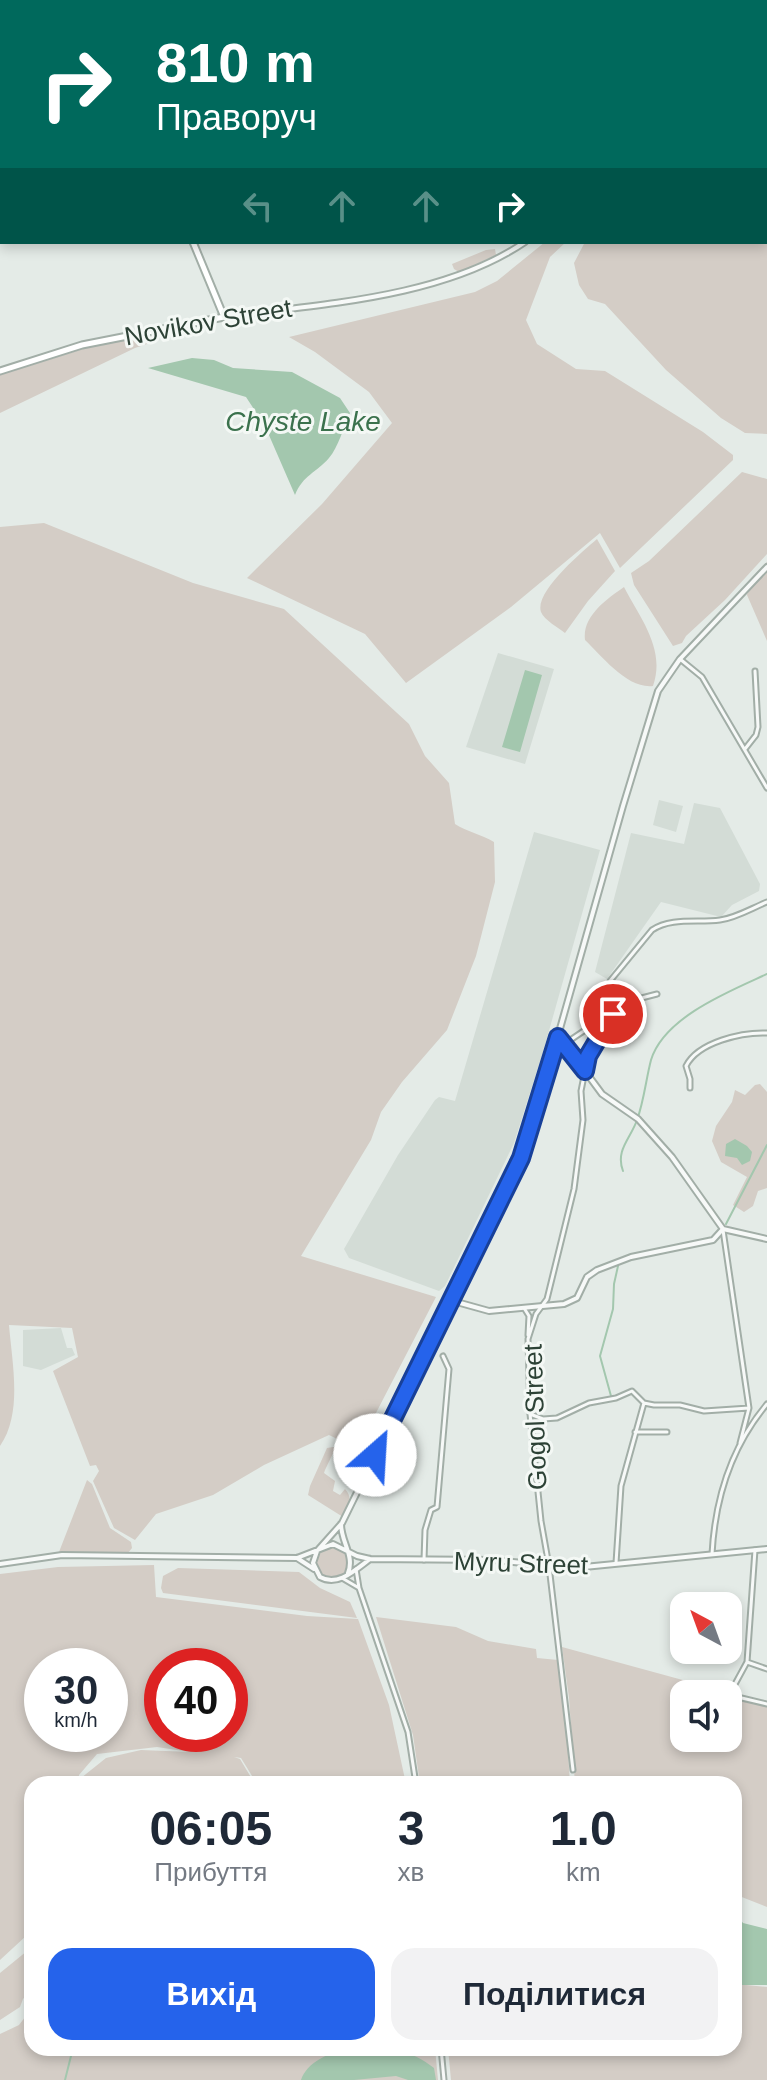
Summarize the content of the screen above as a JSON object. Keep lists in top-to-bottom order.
{
  "streets": {
    "main road": ["Novikov Street"],
    "street": ["Gogol Street", "Myru Street"]
  },
  "crossings": [
    ["Gogol Street", "Myru Street"]
  ],
  "water": ["Chyste Lake"],
  "north": "top left",
  "page": {
    "turn": ["810 m", "Праворуч"],
    "speed": "30 km/h",
    "limit": "40",
    "eta": [
      "06:05",
      "Прибуття",
      "3",
      "хв",
      "1.0",
      "km"
    ],
    "buttons": ["Вихід", "Поділитися"]
  }
}
